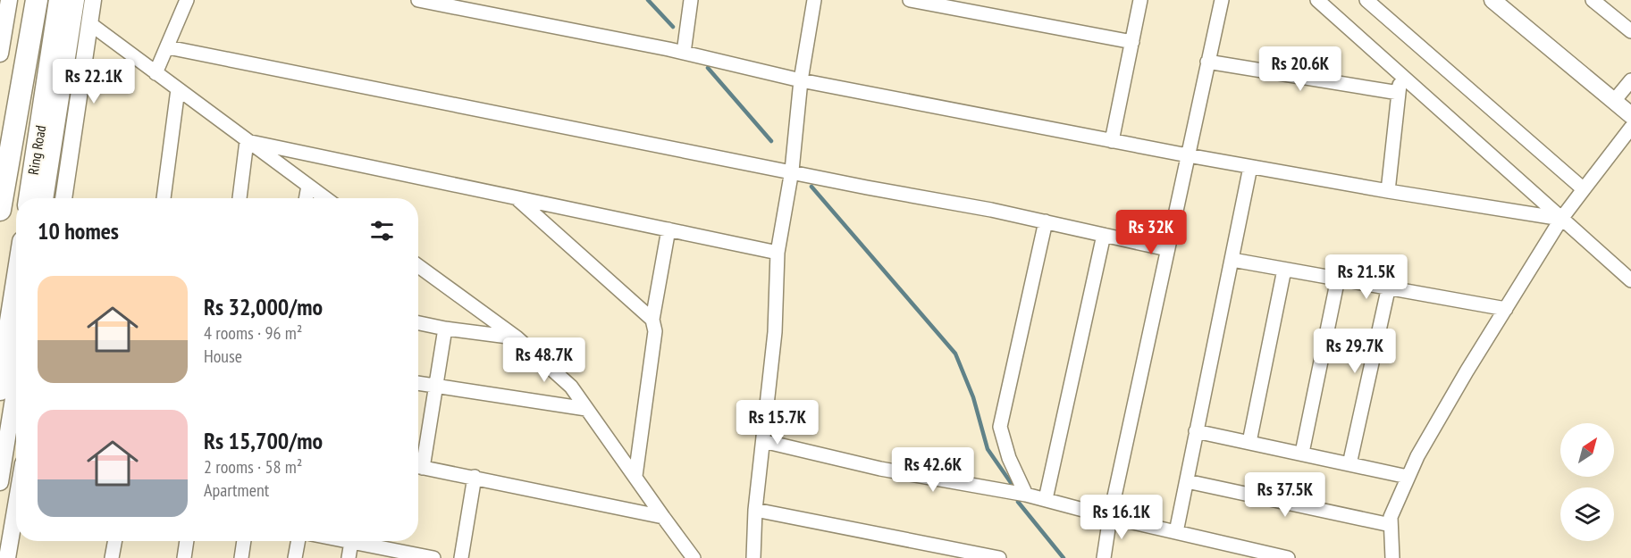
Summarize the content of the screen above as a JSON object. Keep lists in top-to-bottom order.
{
  "streets": {
    "highway": ["Ring Road"]
  },
  "north": "top right",
  "page": {
    "price": [
      "Rs 20.6K",
      "Rs 22.1K",
      "Rs 32K",
      "Rs 21.5K",
      "Rs 29.7K",
      "Rs 48.7K",
      "Rs 15.7K",
      "Rs 42.6K",
      "Rs 37.5K",
      "Rs 16.1K"
    ],
    "heading": "10 homes",
    "list": [
      {
        "name": "Rs 32,000/mo",
        "note": "4 rooms · 96 m² · House"
      },
      {
        "name": "Rs 15,700/mo",
        "note": "2 rooms · 58 m² · Apartment"
      }
    ]
  }
}
